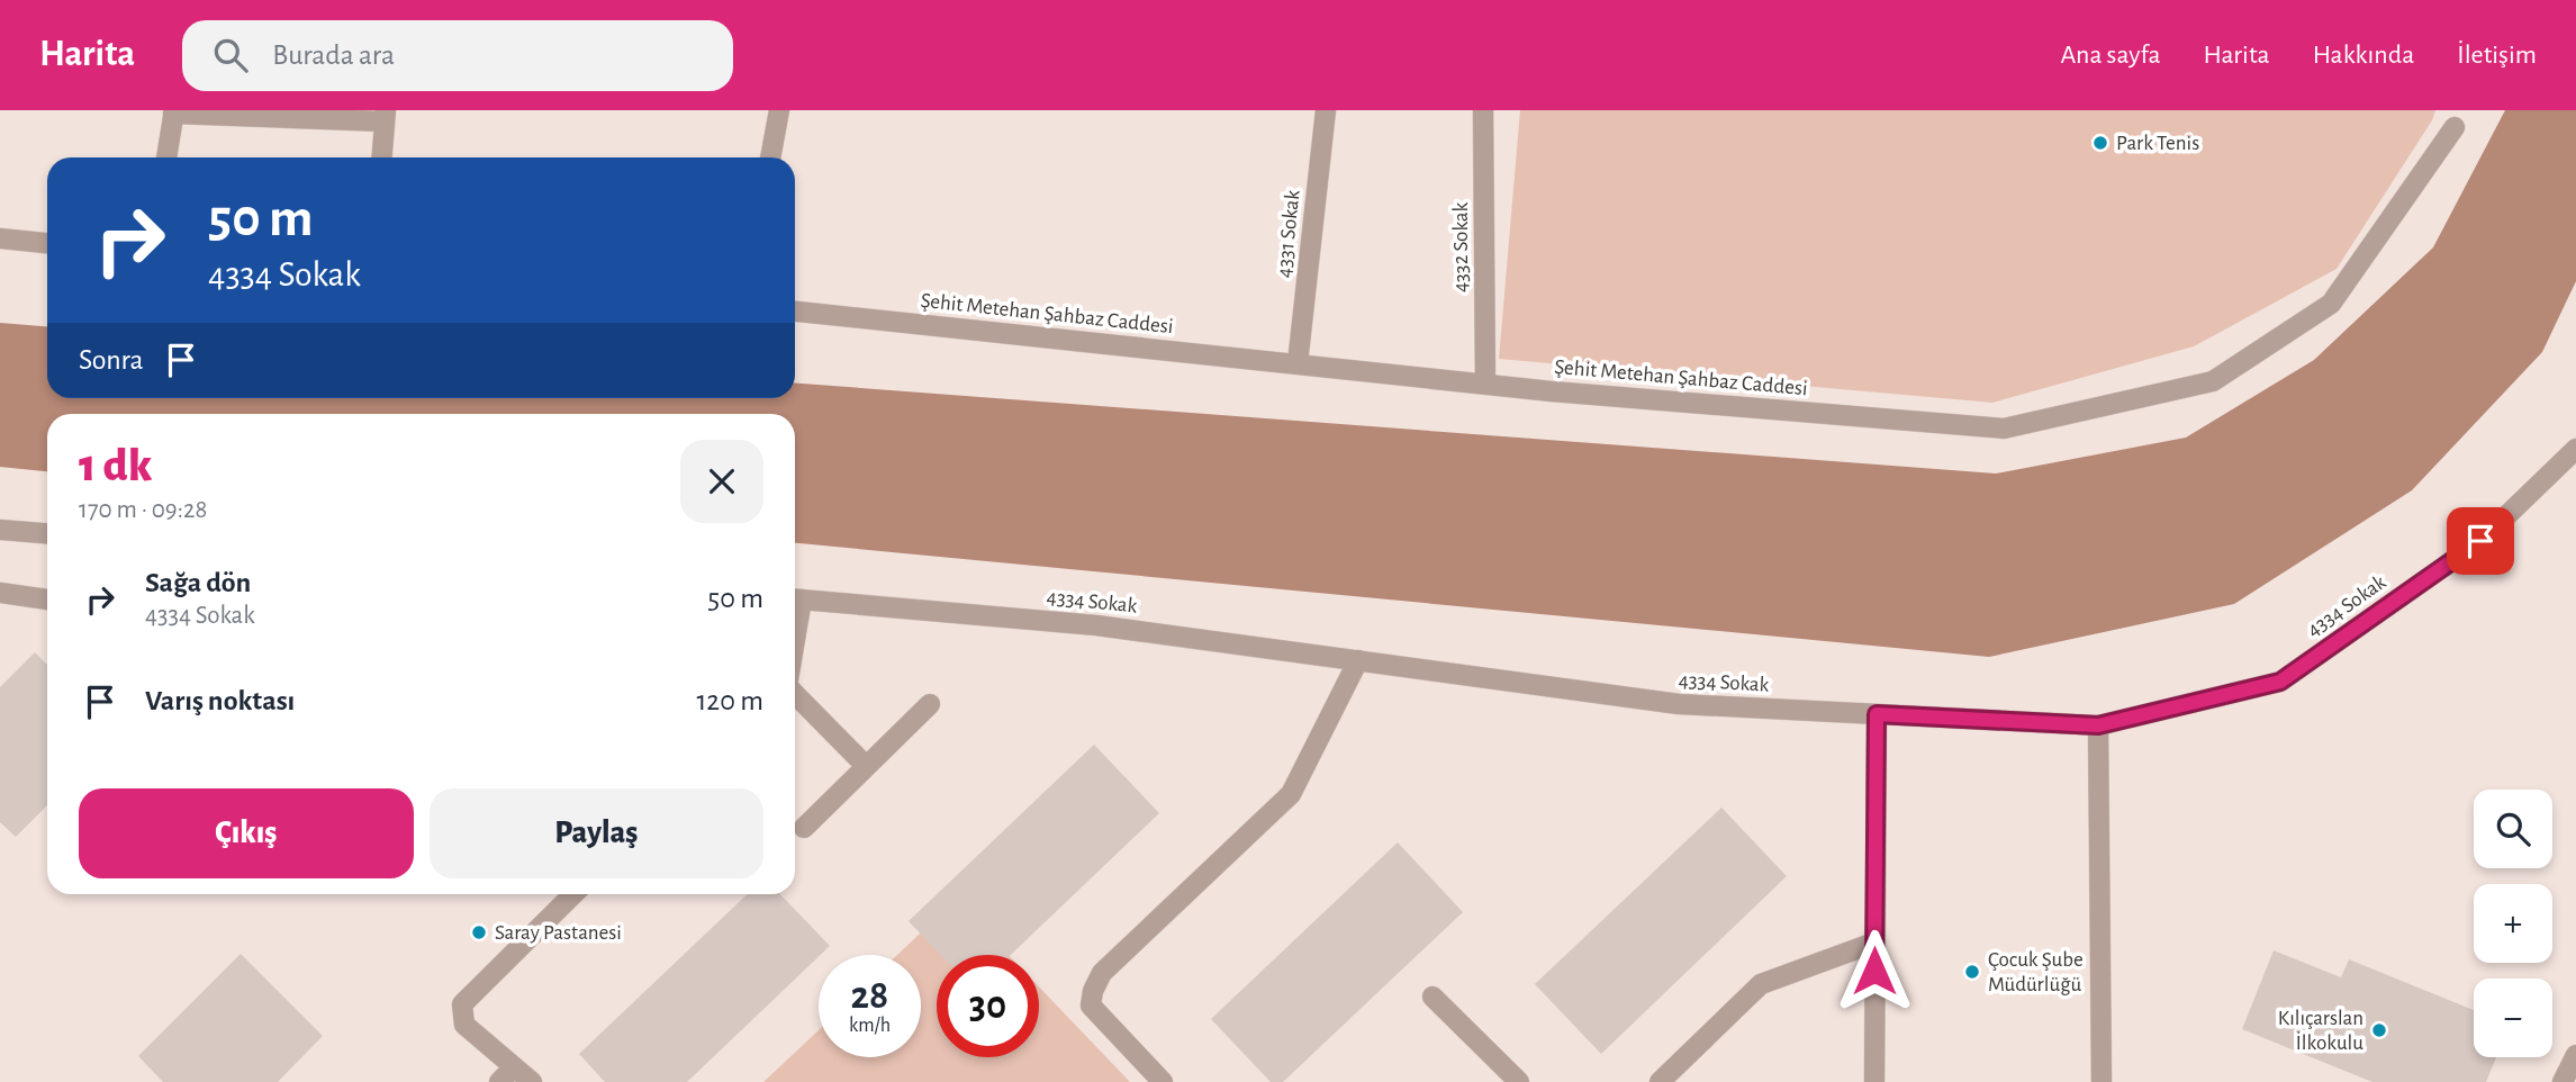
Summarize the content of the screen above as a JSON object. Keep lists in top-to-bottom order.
{
  "streets": {
    "street": [
      "4331 Sokak",
      "4332 Sokak",
      "Şehit Metehan Şahbaz Caddesi",
      "4334 Sokak"
    ]
  },
  "crossings": [
    ["4331 Sokak", "Şehit Metehan Şahbaz Caddesi"],
    ["4332 Sokak", "Şehit Metehan Şahbaz Caddesi"]
  ],
  "places": [
    "Park Tenis",
    "Saray Pastanesi",
    "Çocuk Şube Müdürlüğü",
    "Kılıçarslan İlkokulu"
  ],
  "page": {
    "header": "Harita",
    "search": "Burada ara",
    "nav": [
      "Ana sayfa",
      "Harita",
      "Hakkında",
      "İletişim"
    ],
    "turn": ["50 m", "4334 Sokak"],
    "then": "Sonra",
    "heading": ["1 dk", "170 m · 09:28"],
    "list": [
      {
        "name": "Sağa dön",
        "note": "4334 Sokak",
        "value": "50 m"
      },
      {
        "name": "Varış noktası",
        "value": "120 m"
      }
    ],
    "buttons": ["Çıkış", "Paylaş"],
    "map_buttons": ["+", "−"],
    "speed": "28 km/h",
    "limit": "30"
  }
}
